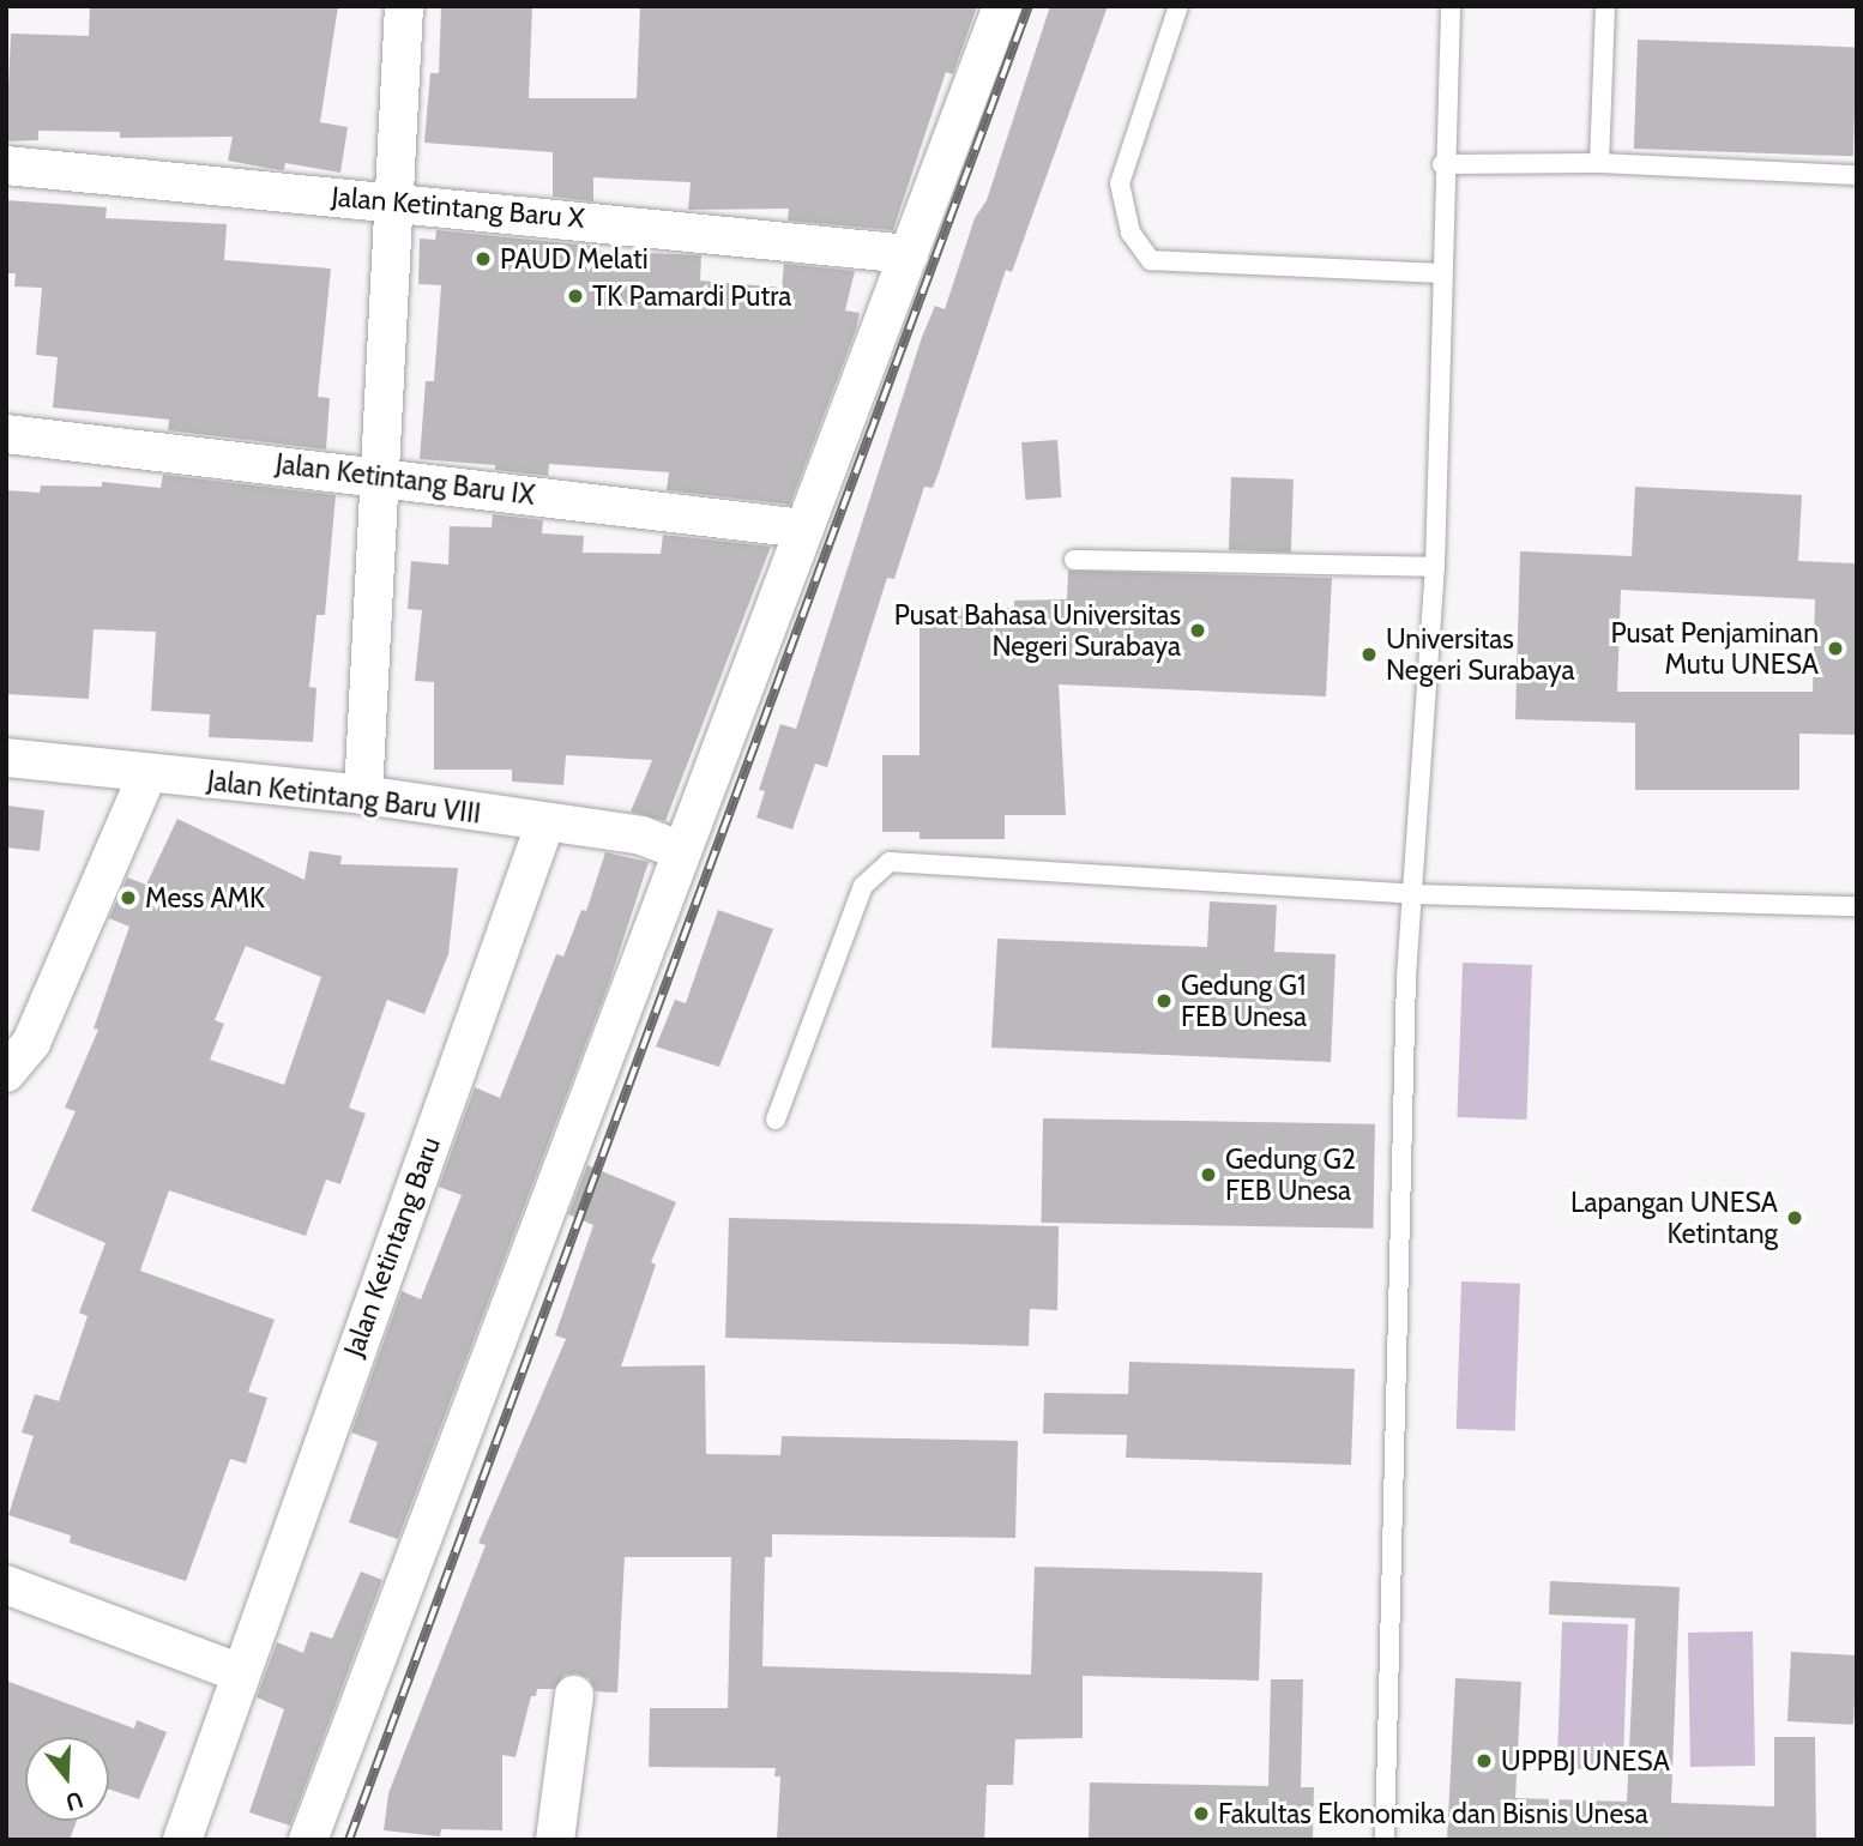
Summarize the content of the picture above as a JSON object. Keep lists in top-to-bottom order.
{
  "streets": {
    "street": [
      "Jalan Ketintang Baru X",
      "Jalan Ketintang Baru IX",
      "Jalan Ketintang Baru VIII",
      "Jalan Ketintang Baru"
    ]
  },
  "crossings": [
    ["Jalan Ketintang Baru VIII", "Jalan Ketintang Baru"]
  ],
  "places": [
    "PAUD Melati",
    "TK Pamardi Putra",
    "Pusat Bahasa Universitas Negeri Surabaya",
    "Pusat Penjaminan Mutu UNESA",
    "Universitas Negeri Surabaya",
    "Mess AMK",
    "Gedung G1 FEB Unesa",
    "Gedung G2 FEB Unesa",
    "Lapangan UNESA Ketintang",
    "UPPBJ UNESA",
    "Fakultas Ekonomika dan Bisnis Unesa"
  ],
  "north": "bottom"
}
